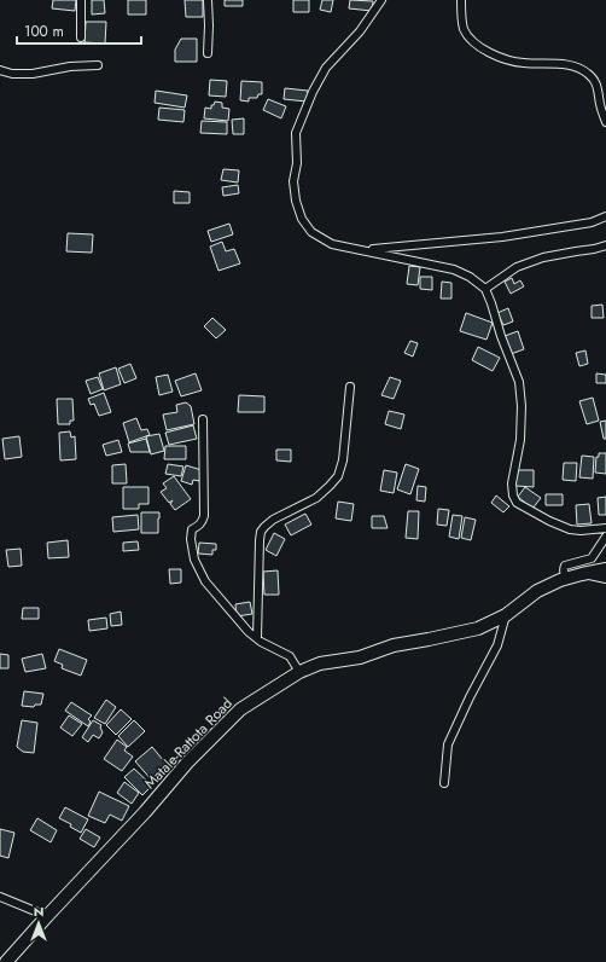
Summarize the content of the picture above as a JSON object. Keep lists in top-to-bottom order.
{
  "streets": {
    "main road": ["Matale-Rattota Road"]
  },
  "scale_bar": "100 m",
  "north": "top"
}
